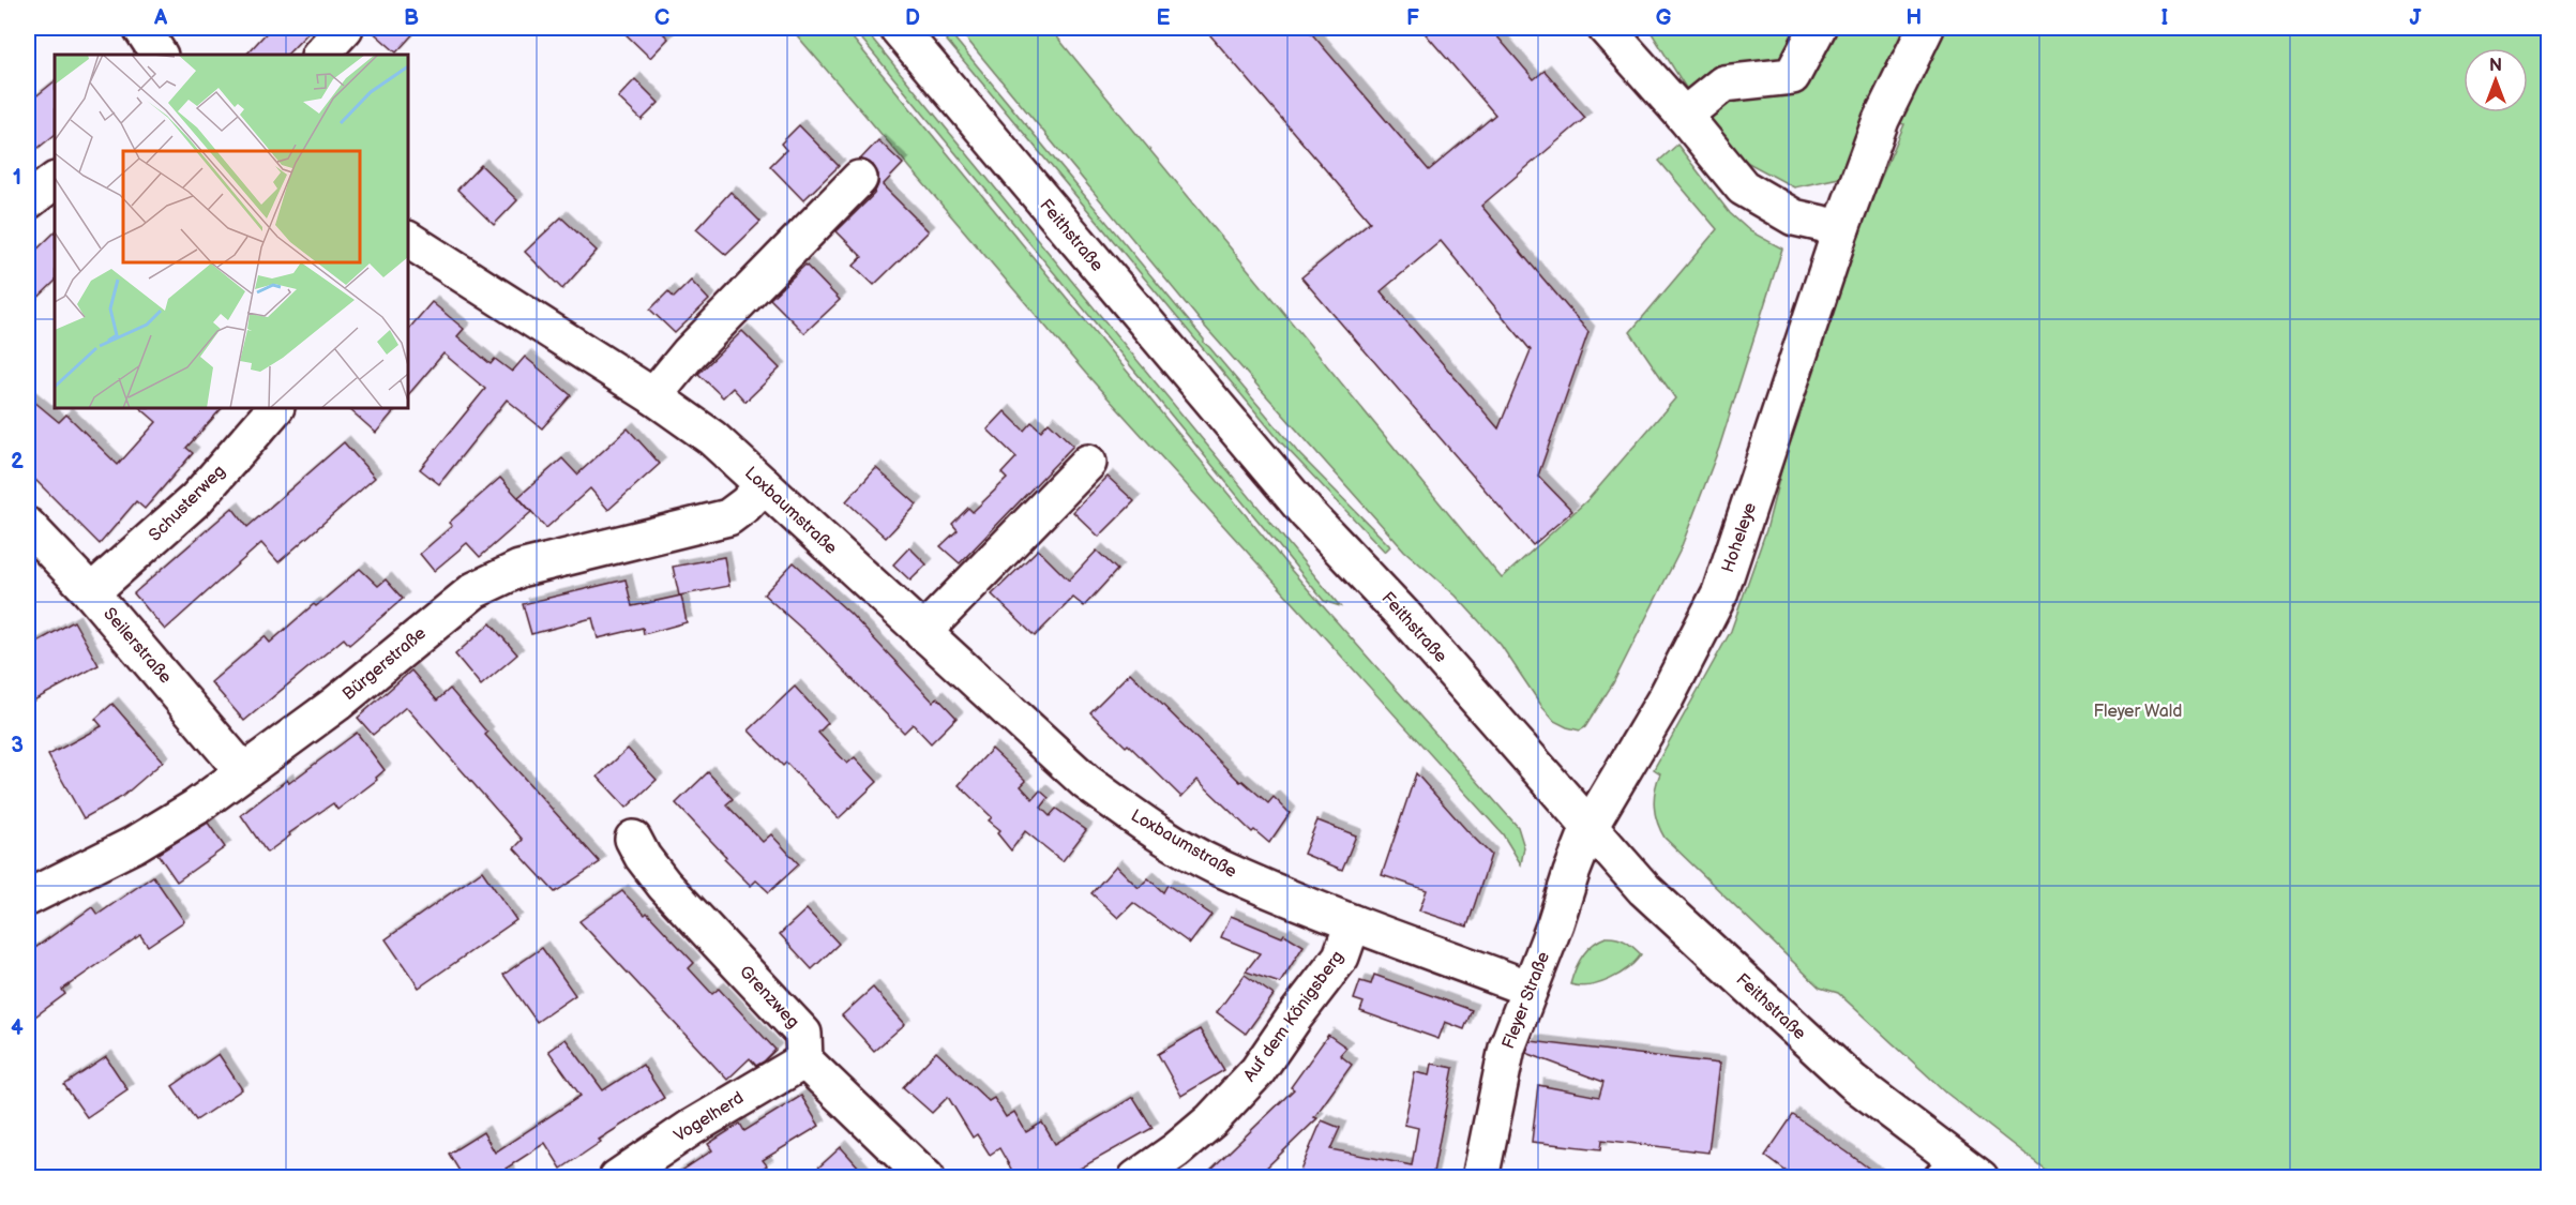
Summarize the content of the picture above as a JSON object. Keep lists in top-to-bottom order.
{
  "streets": {
    "street": [
      "Feithstraße",
      "Schusterweg",
      "Loxbaumstraße",
      "Hoheleye",
      "Seilerstraße",
      "Bürgerstraße",
      "Grenzweg",
      "Fleyer Straße",
      "Auf dem Königsberg",
      "Vogelherd"
    ]
  },
  "crossings": [
    ["Feithstraße", "Hoheleye"],
    ["Feithstraße", "Fleyer Straße"],
    ["Schusterweg", "Seilerstraße"],
    ["Loxbaumstraße", "Bürgerstraße"],
    ["Loxbaumstraße", "Fleyer Straße"],
    ["Loxbaumstraße", "Auf dem Königsberg"],
    ["Hoheleye", "Fleyer Straße"],
    ["Seilerstraße", "Bürgerstraße"],
    ["Grenzweg", "Vogelherd"]
  ],
  "parks": ["Fleyer Wald"],
  "north": "top",
  "grid": {
    "columns": [
      "A",
      "B",
      "C",
      "D",
      "E",
      "F",
      "G",
      "H",
      "I",
      "J"
    ],
    "rows": [
      "1",
      "2",
      "3",
      "4"
    ]
  }
}
